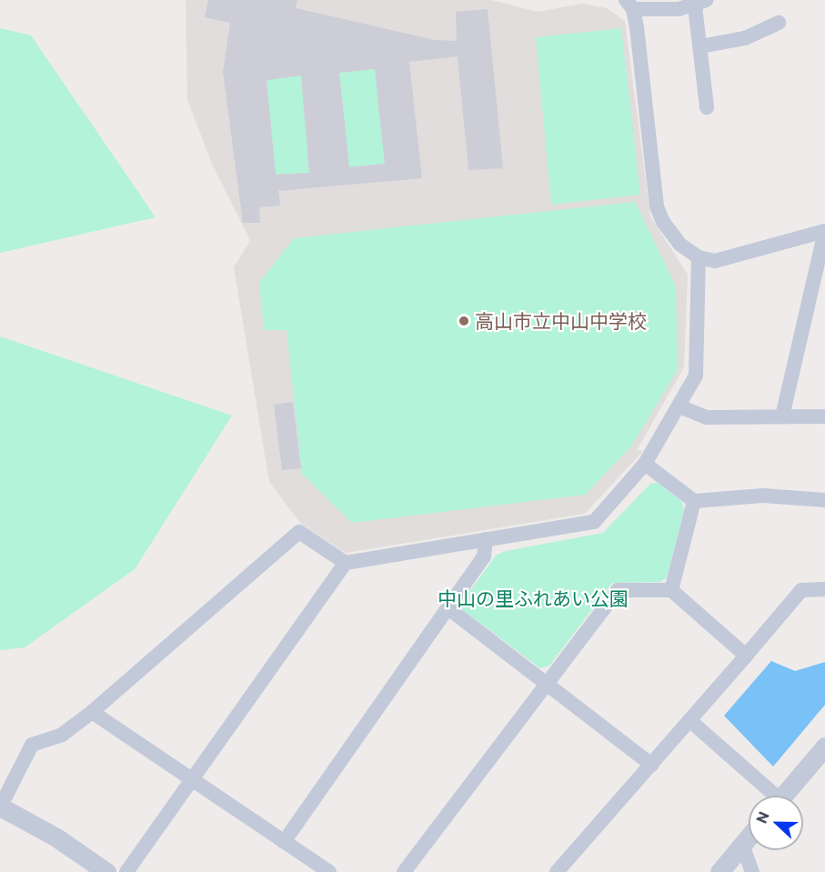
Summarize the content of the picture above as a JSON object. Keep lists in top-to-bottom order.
{
  "parks": ["中山の里ふれあい公園"],
  "places": ["高山市立中山中学校"],
  "north": "left"
}
